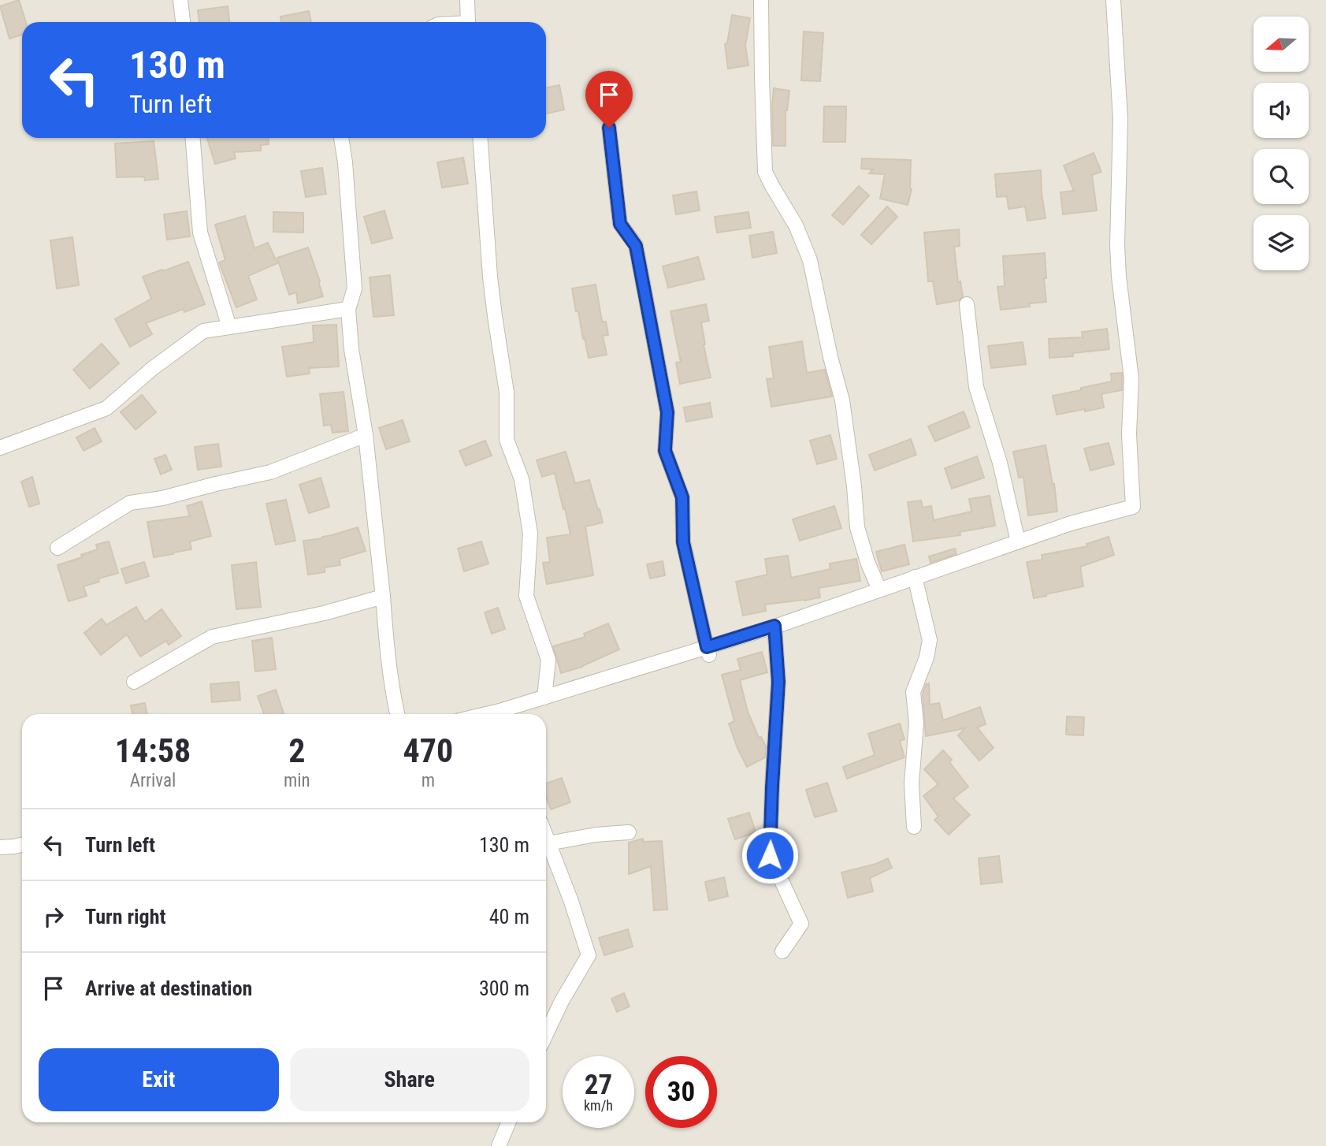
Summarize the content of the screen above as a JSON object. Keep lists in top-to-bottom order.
{
  "north": "left",
  "page": {
    "turn": ["130 m", "Turn left"],
    "eta": [
      "14:58",
      "Arrival",
      "2",
      "min",
      "470",
      "m"
    ],
    "list": [
      {
        "name": "Turn left",
        "value": "130 m"
      },
      {
        "name": "Turn right",
        "value": "40 m"
      },
      {
        "name": "Arrive at destination",
        "value": "300 m"
      }
    ],
    "buttons": ["Exit", "Share"],
    "speed": "27 km/h",
    "limit": "30"
  }
}
